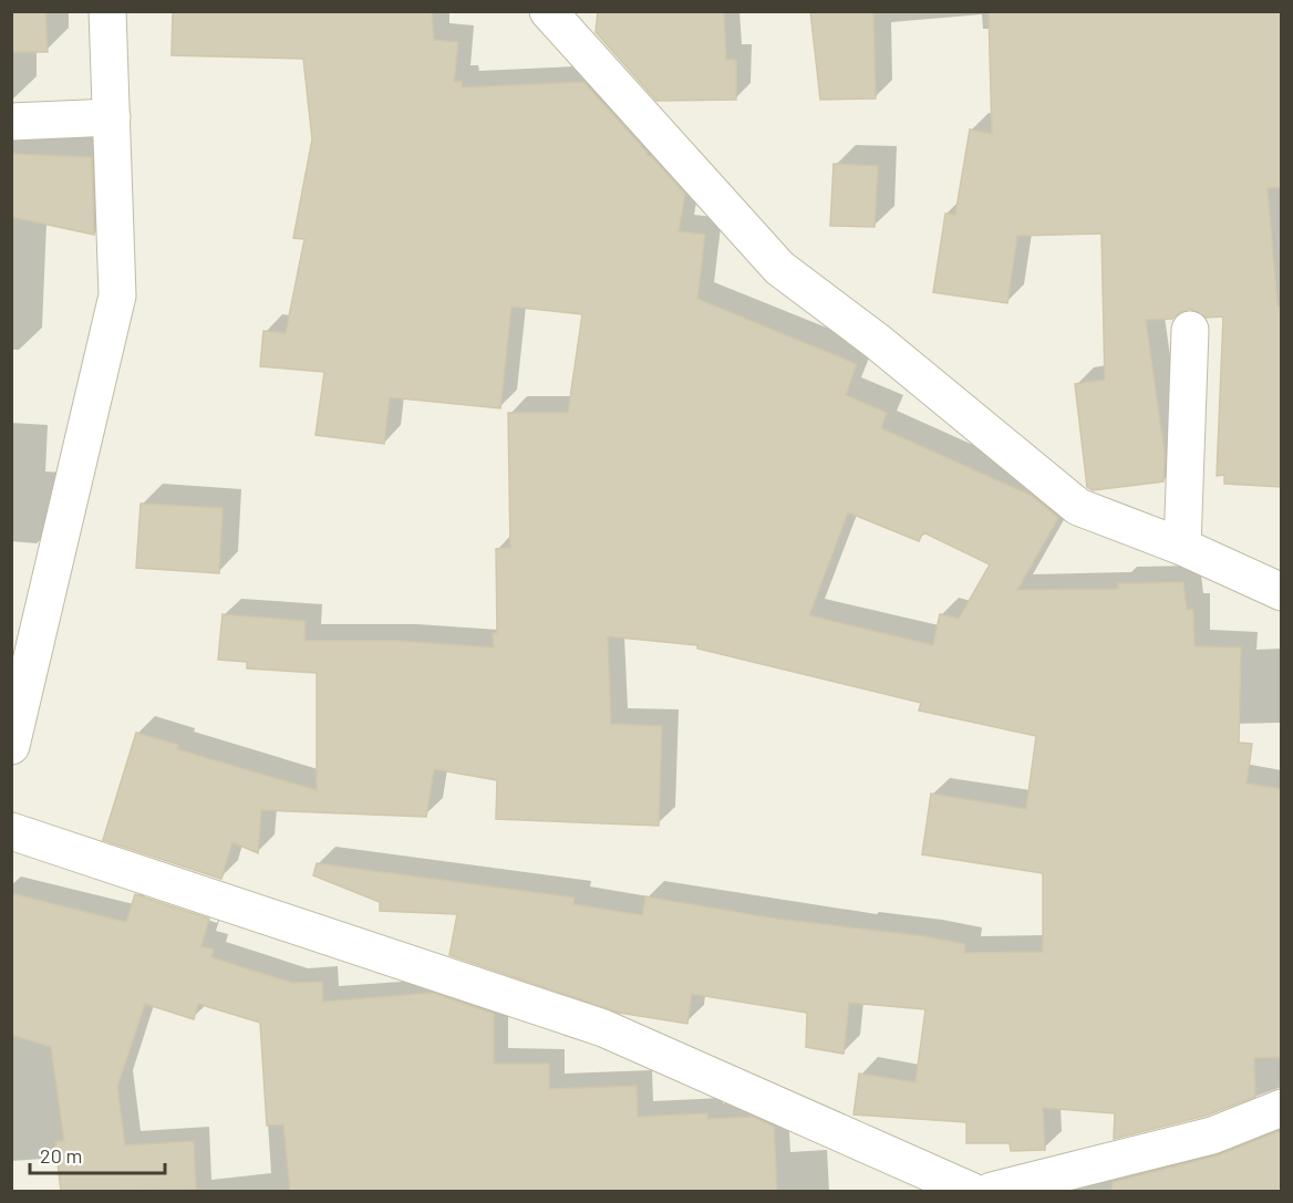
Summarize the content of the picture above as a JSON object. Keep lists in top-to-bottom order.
{
  "scale_bar": "20 m"
}
